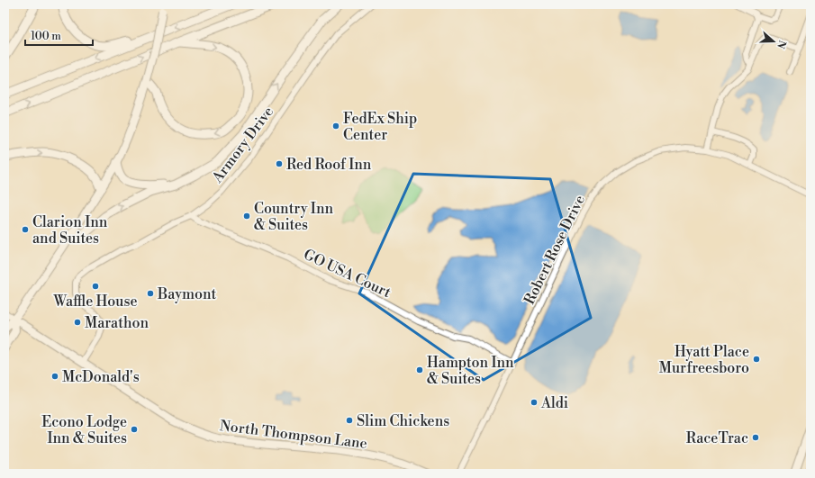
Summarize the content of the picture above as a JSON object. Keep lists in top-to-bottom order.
{
  "streets": {
    "main road": ["North Thompson Lane"],
    "street": ["Armory Drive", "Robert Rose Drive", "GO USA Court"]
  },
  "crossings": [
    ["Armory Drive", "GO USA Court"],
    ["Armory Drive", "North Thompson Lane"],
    ["Robert Rose Drive", "GO USA Court"]
  ],
  "places": [
    "FedEx Ship Center",
    "Red Roof Inn",
    "Country Inn & Suites",
    "Clarion Inn and Suites",
    "Waffle House",
    "Baymont",
    "Marathon",
    "Hyatt Place Murfreesboro",
    "Hampton Inn & Suites",
    "McDonald's",
    "Aldi",
    "Slim Chickens",
    "Econo Lodge Inn & Suites",
    "RaceTrac"
  ],
  "scale_bar": "100 m",
  "north": "right"
}
